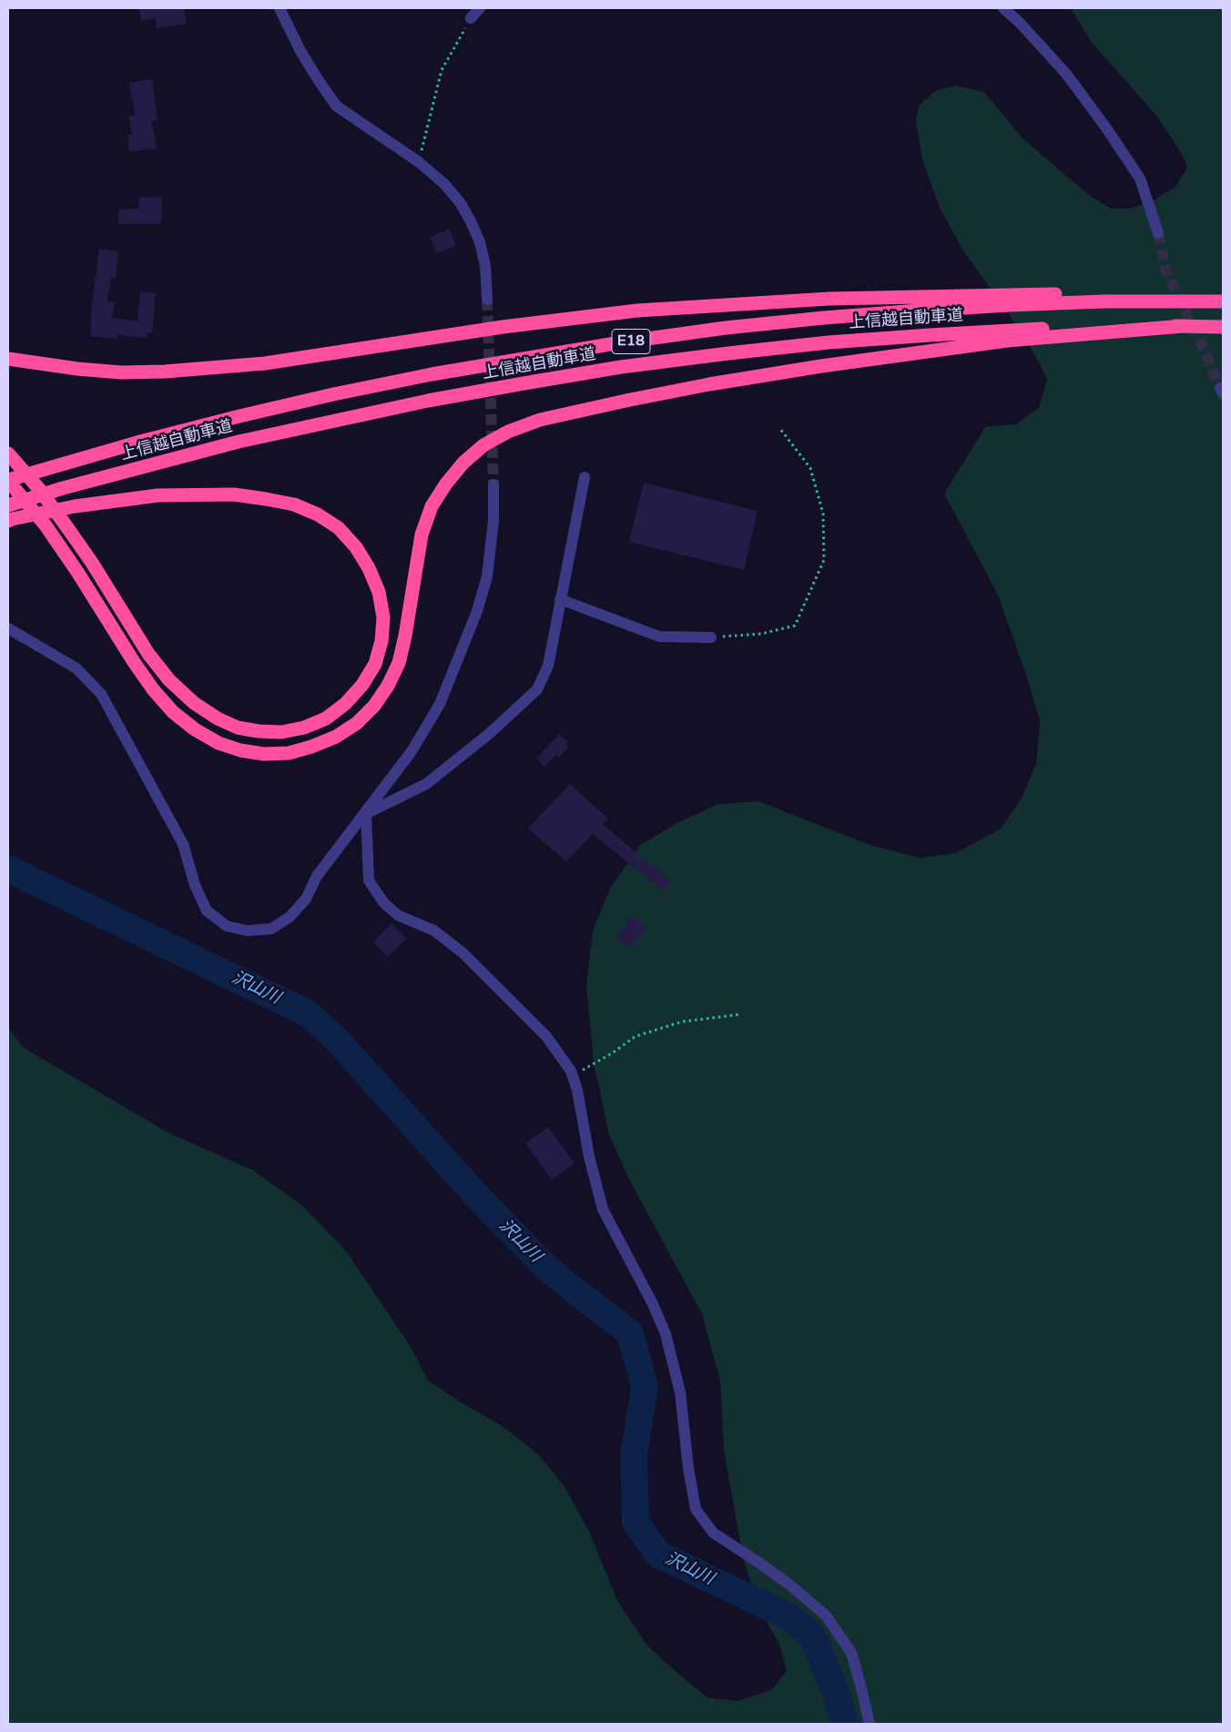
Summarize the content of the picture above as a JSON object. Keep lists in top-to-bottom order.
{
  "streets": {
    "highway": ["上信越自動車道", "E18"]
  },
  "water": ["沢山川"]
}
